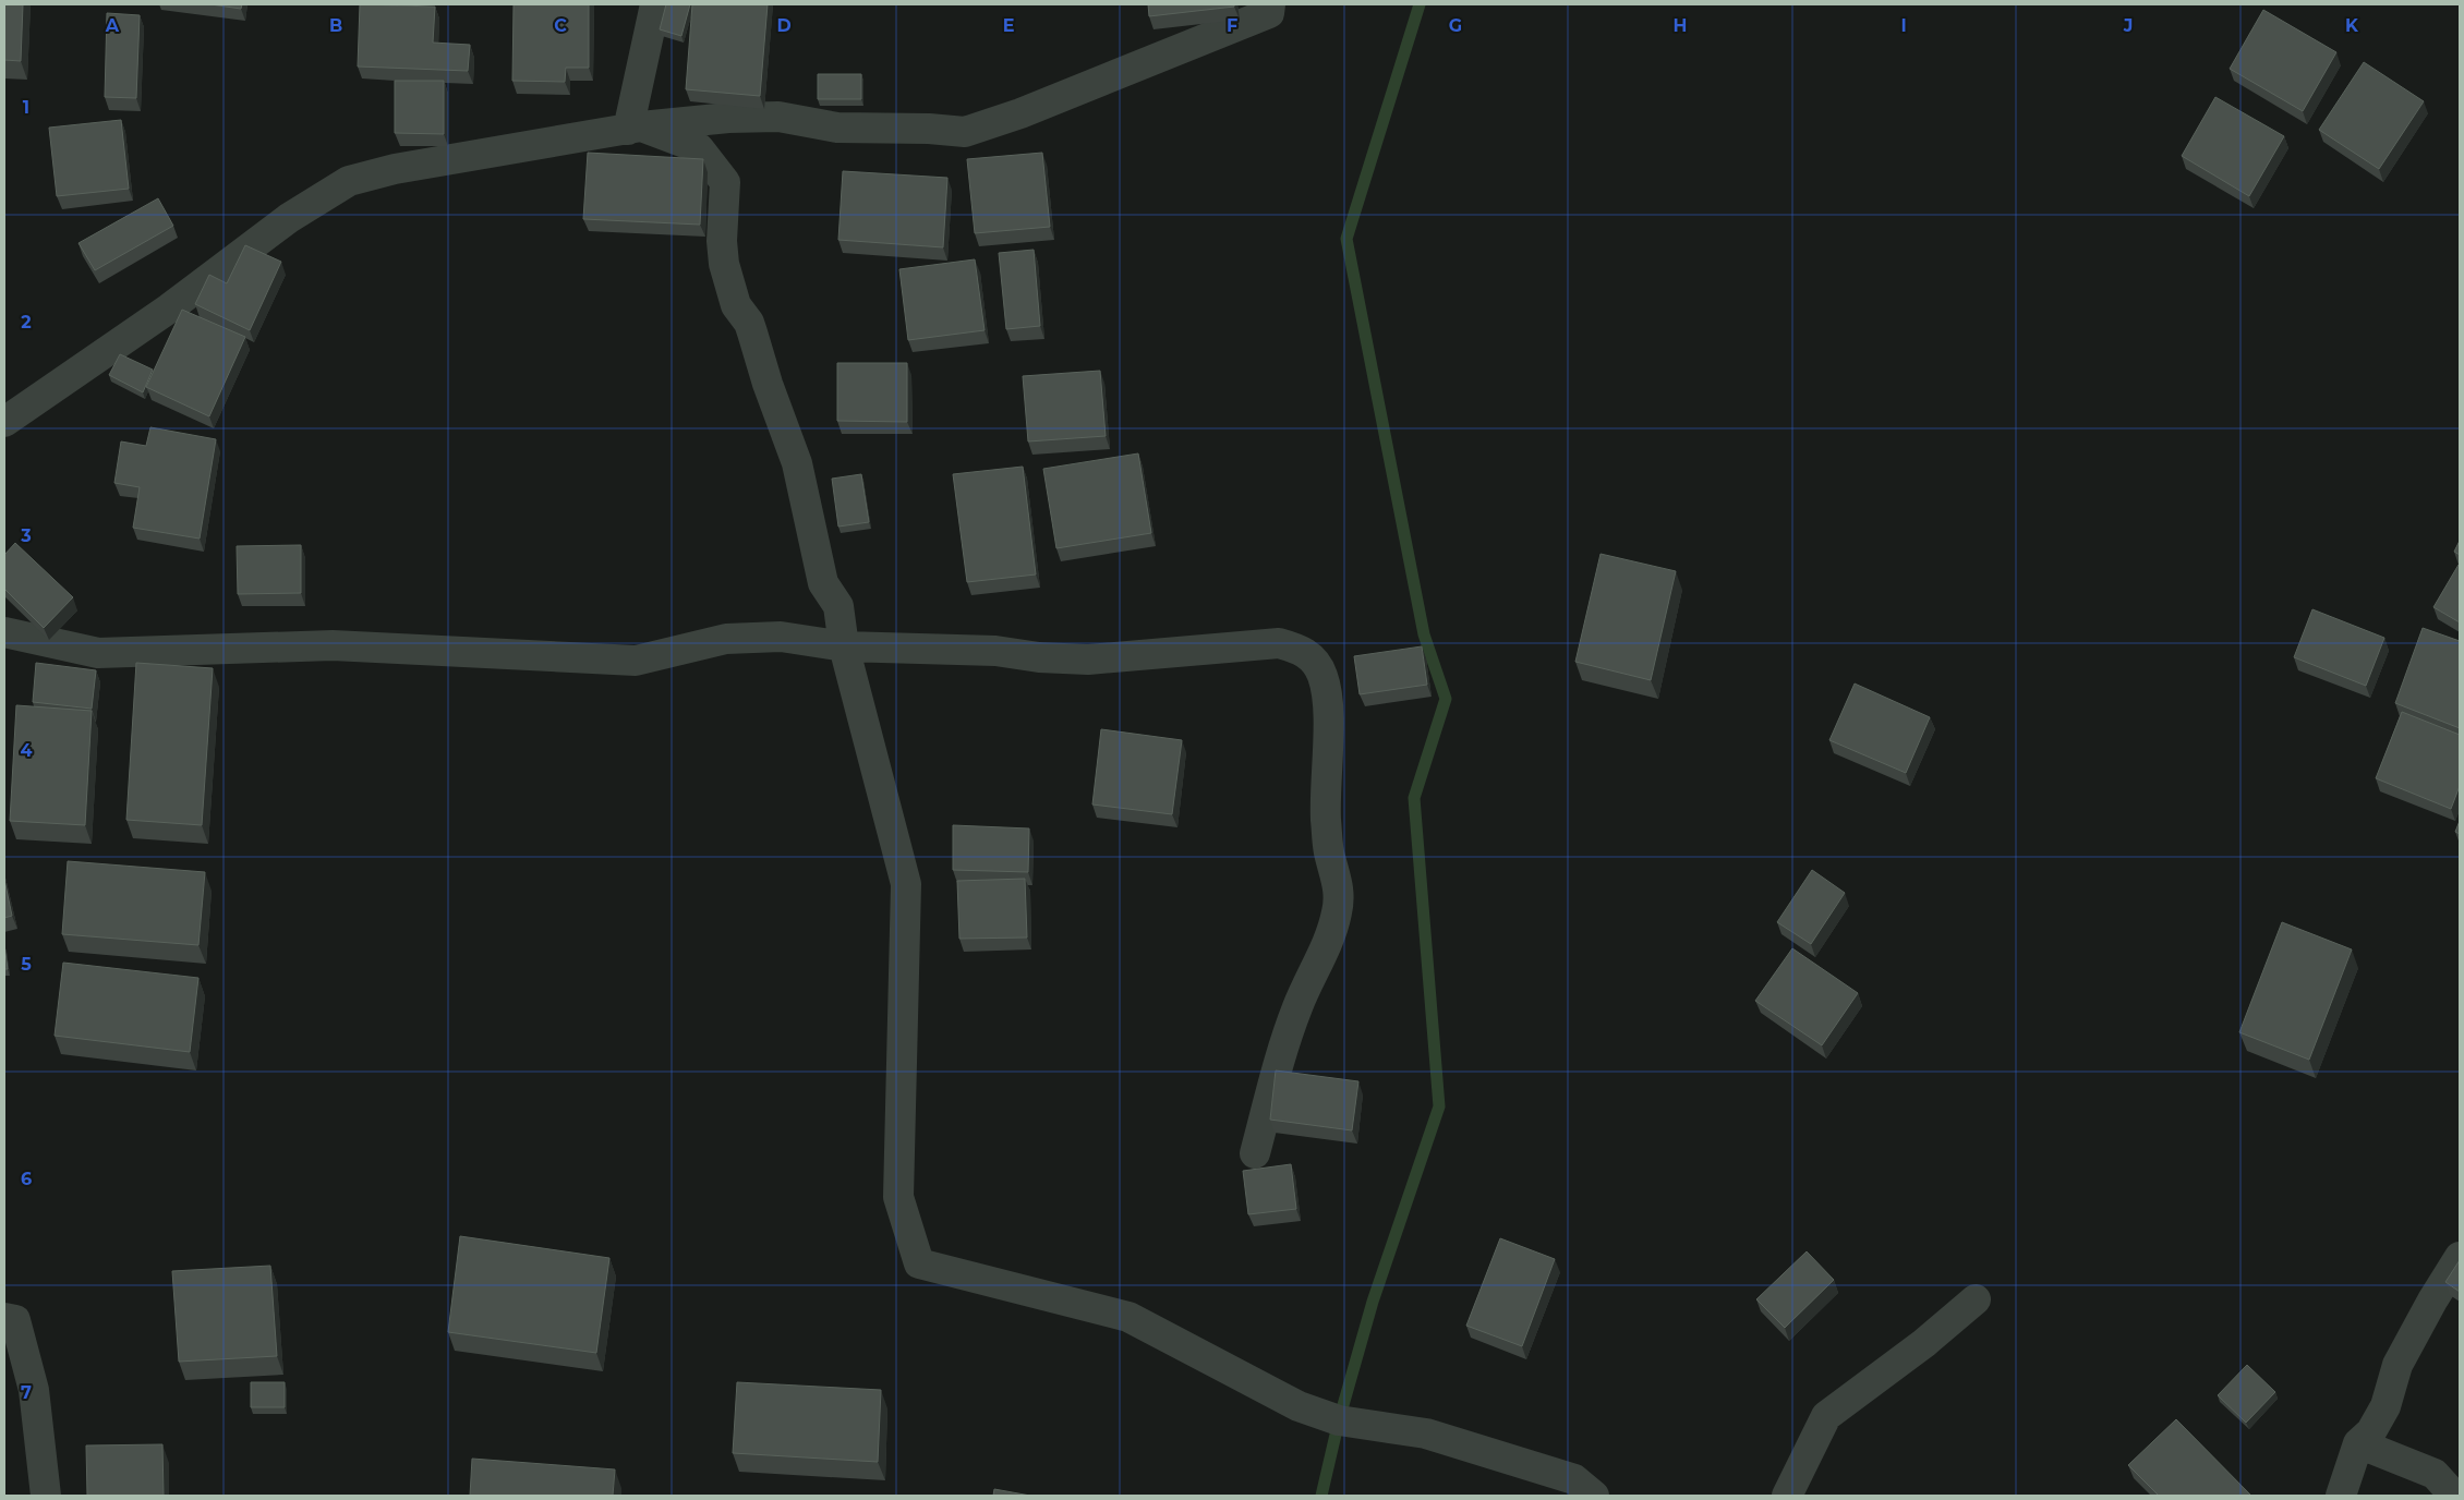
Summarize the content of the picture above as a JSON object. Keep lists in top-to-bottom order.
{
  "grid": {
    "columns": [
      "A",
      "B",
      "C",
      "D",
      "E",
      "F",
      "G",
      "H",
      "I",
      "J",
      "K"
    ],
    "rows": [
      "1",
      "2",
      "3",
      "4",
      "5",
      "6",
      "7"
    ]
  }
}
